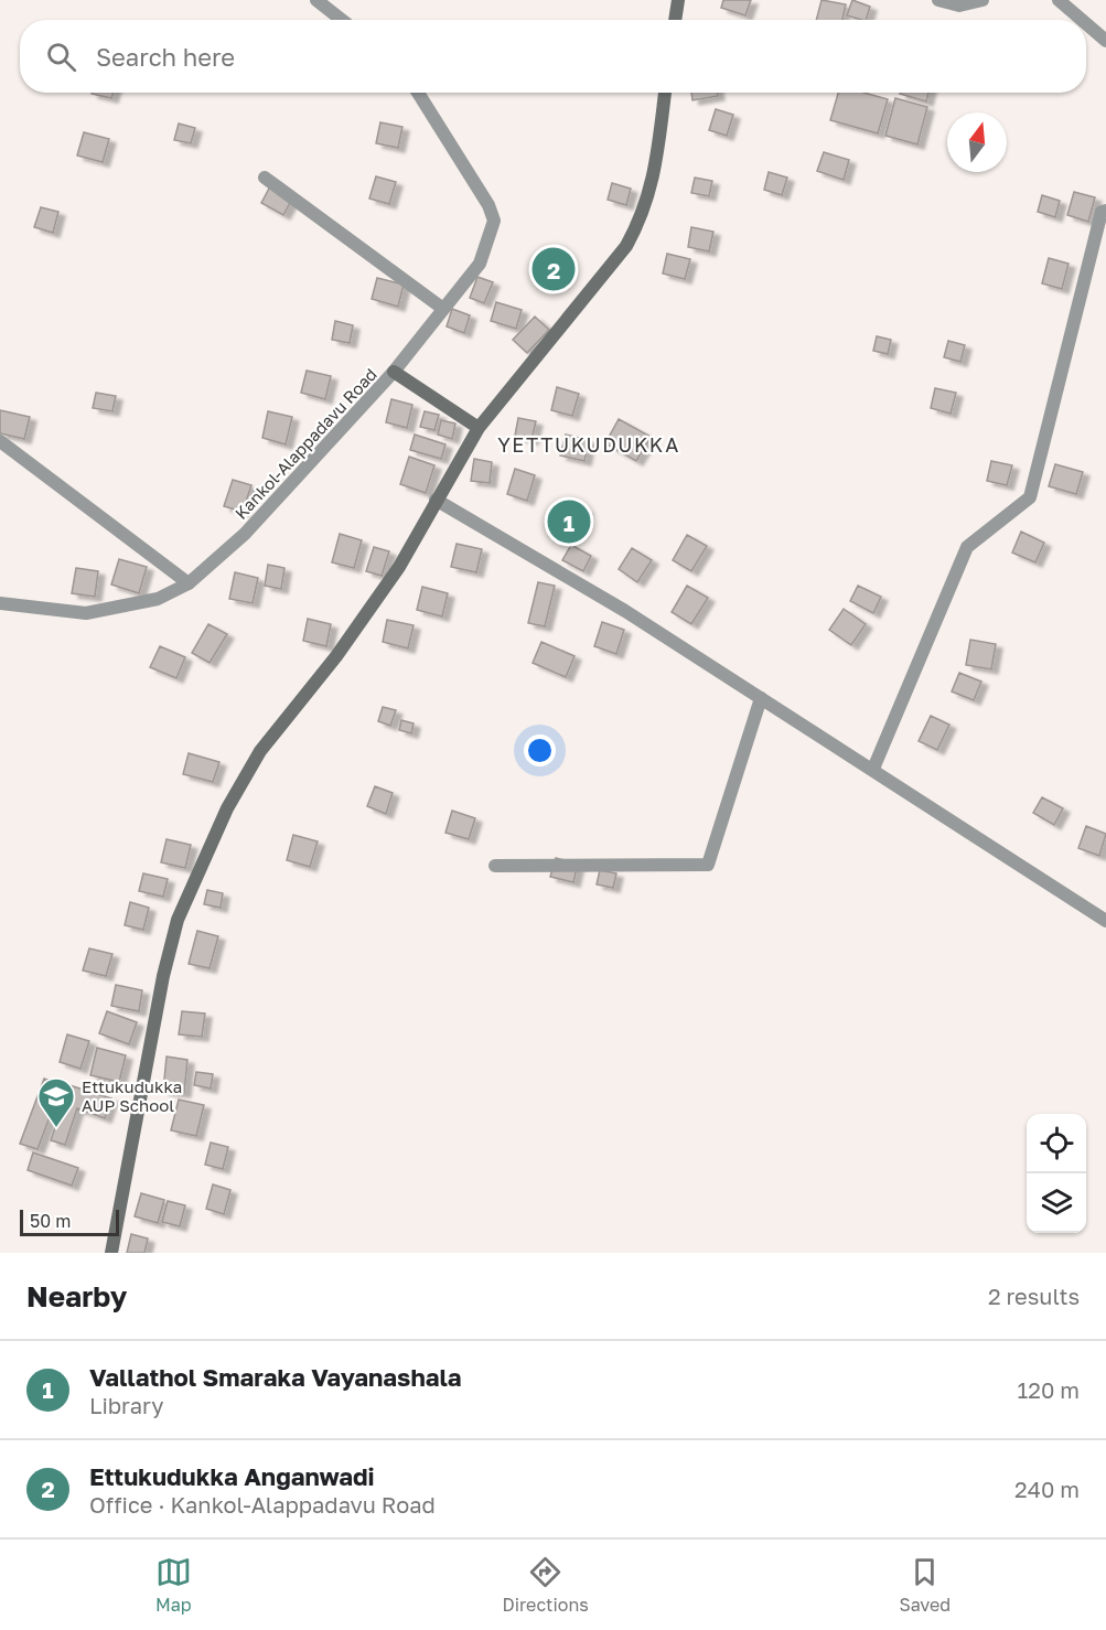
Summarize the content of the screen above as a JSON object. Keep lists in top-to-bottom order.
{
  "streets": {
    "main road": ["Kankol-Alappadavu Road"]
  },
  "districts": ["YETTUKUDUKKA"],
  "places": {
    "school or university": ["Ettukudukka AUP School"]
  },
  "scale_bar": "50 m",
  "north": "top",
  "page": {
    "search": "Search here",
    "pins": ["2", "1"],
    "scale": "50 m",
    "heading": ["Nearby", "2 results"],
    "list": [
      {
        "mark": "1",
        "name": "Vallathol Smaraka Vayanashala",
        "note": "Library",
        "value": "120 m"
      },
      {
        "mark": "2",
        "name": "Ettukudukka Anganwadi",
        "note": "Office · Kankol-Alappadavu Road",
        "value": "240 m"
      }
    ],
    "nav": ["Map", "Directions", "Saved"]
  }
}
